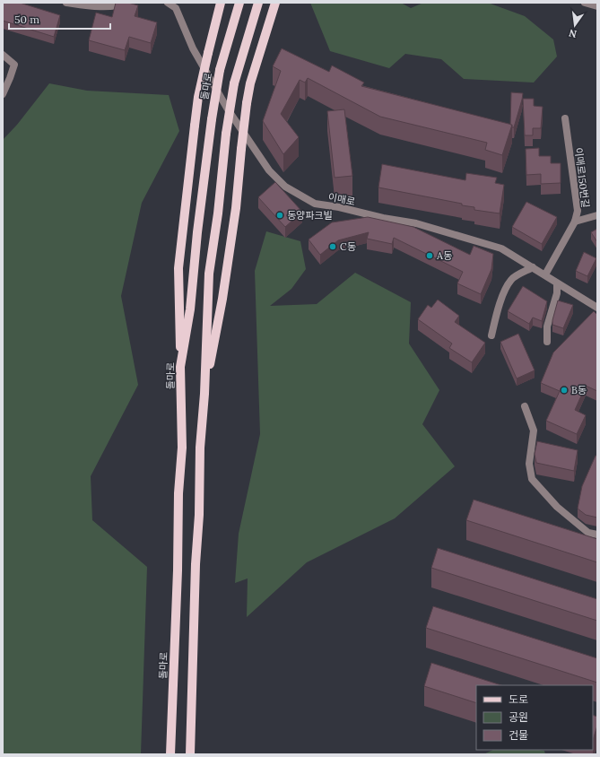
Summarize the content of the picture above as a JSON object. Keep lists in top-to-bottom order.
{
  "streets": {
    "main road": ["돌마로"],
    "street": ["이매로150번길", "이매로"]
  },
  "crossings": [
    ["이매로150번길", "이매로"]
  ],
  "places": [
    "동양파크빌",
    "C동",
    "A동",
    "B동"
  ],
  "legend": ["도로", "공원", "건물"],
  "scale_bar": "50 m",
  "north": "bottom"
}
